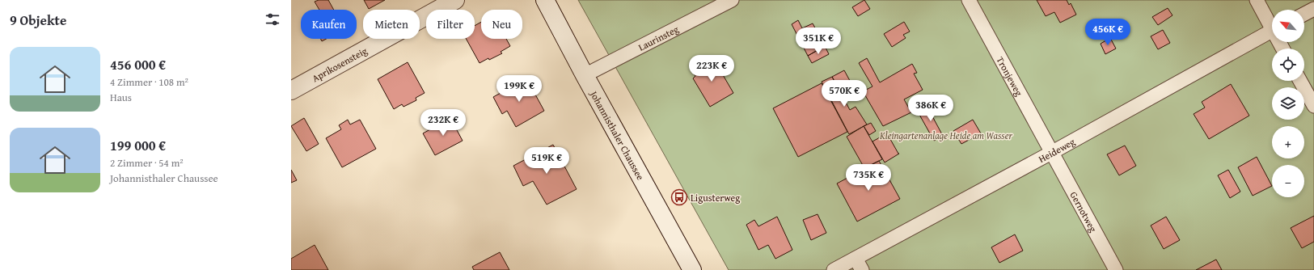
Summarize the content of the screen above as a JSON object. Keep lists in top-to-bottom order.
{
  "streets": {
    "street": ["Aprikosensteig", "Johannisthaler Chaussee"],
    "lane": [
      "Laurinsteg",
      "Tronjeweg",
      "Heideweg",
      "Gernotweg"
    ]
  },
  "crossings": [
    ["Laurinsteg", "Johannisthaler Chaussee"],
    ["Tronjeweg", "Heideweg"],
    ["Tronjeweg", "Gernotweg"],
    ["Heideweg", "Gernotweg"]
  ],
  "parks": ["Kleingartenanlage Heide am Wasser"],
  "places": {
    "bus stop": ["Ligusterweg"]
  },
  "north": "top left",
  "page": {
    "heading": "9 Objekte",
    "map_buttons": ["+", "−"],
    "chip": [
      "Kaufen",
      "Mieten",
      "Filter",
      "Neu"
    ],
    "price": [
      "456K €",
      "351K €",
      "223K €",
      "199K €",
      "570K €",
      "386K €",
      "232K €",
      "519K €",
      "735K €"
    ],
    "list": [
      {
        "name": "456 000 €",
        "note": "4 Zimmer · 108 m² · Haus"
      },
      {
        "name": "199 000 €",
        "note": "2 Zimmer · 54 m² · Johannisthaler Chaussee"
      }
    ]
  }
}
